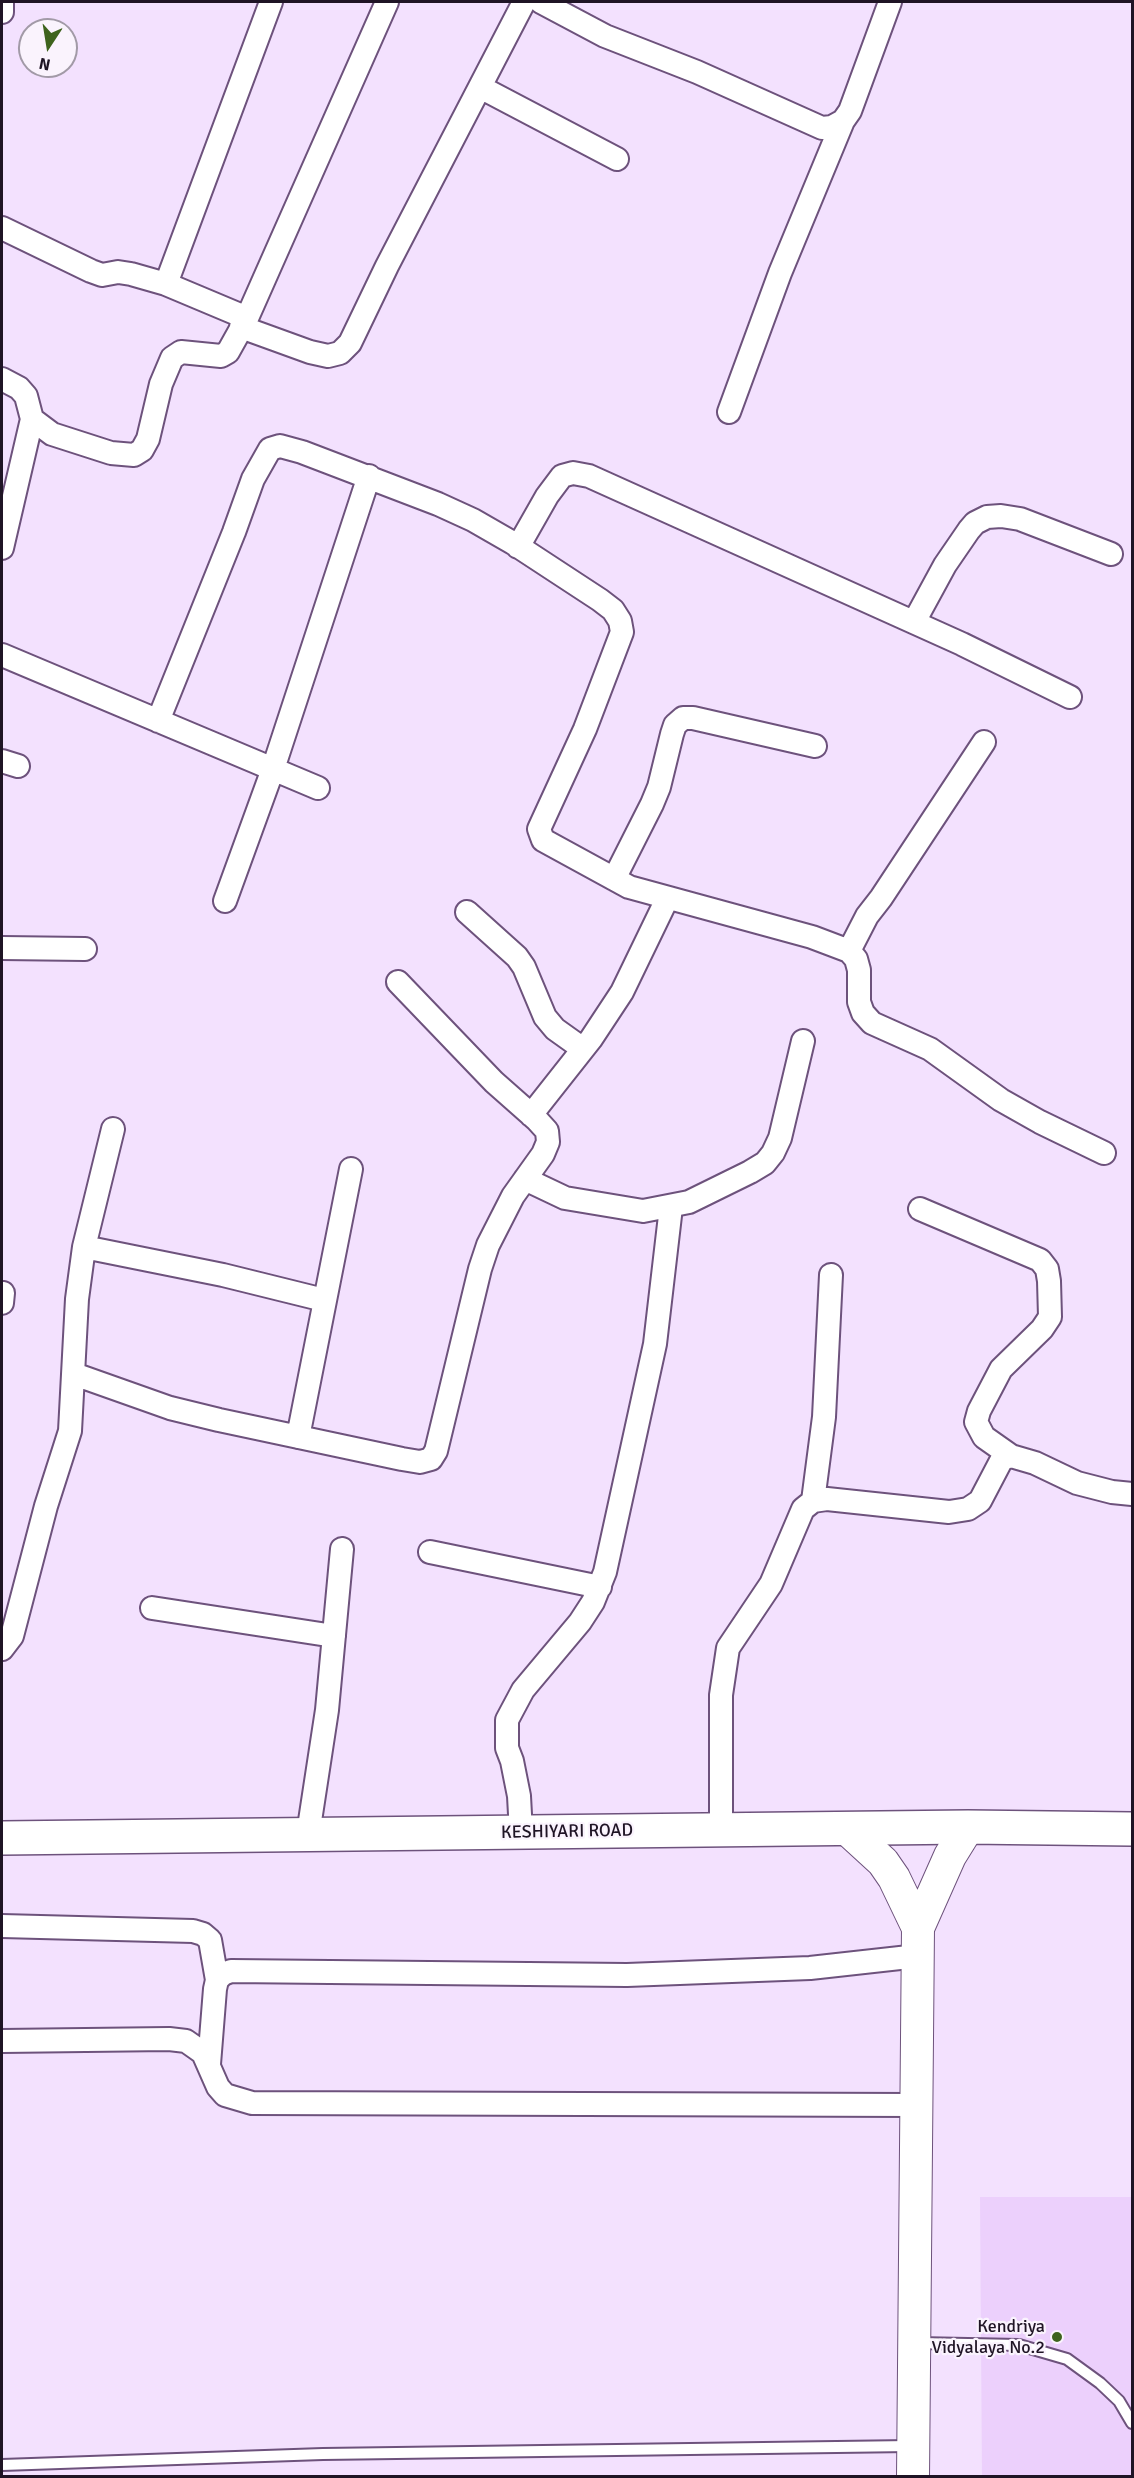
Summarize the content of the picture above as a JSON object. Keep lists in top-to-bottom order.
{
  "streets": {
    "main road": ["KESHIYARI ROAD"]
  },
  "places": ["Kendriya Vidyalaya No.2"],
  "north": "bottom"
}
